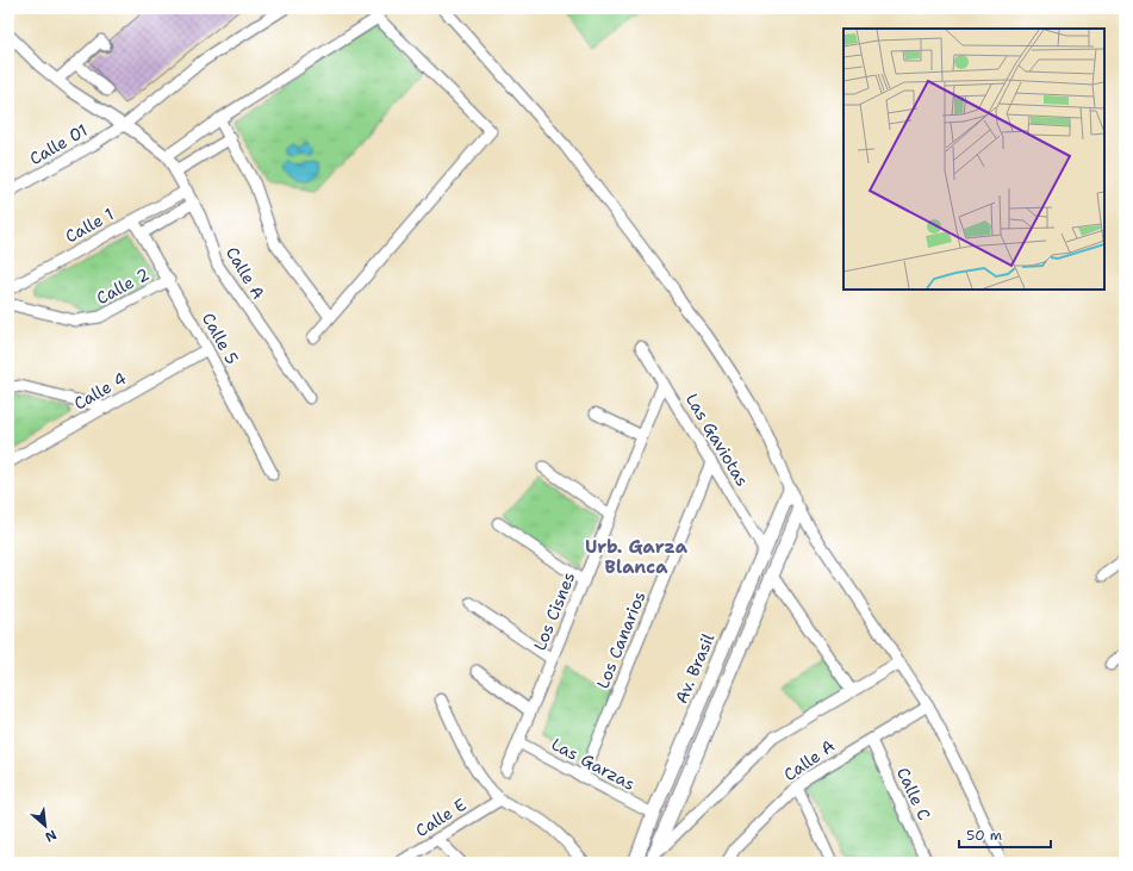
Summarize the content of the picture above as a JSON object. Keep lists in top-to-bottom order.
{
  "streets": {
    "street": [
      "Calle 01",
      "Calle 1",
      "Calle A",
      "Calle 2",
      "Calle 5",
      "Calle 4",
      "Las Gaviotas",
      "Los Cisnes",
      "Los Canarios",
      "Av. Brasil",
      "Las Garzas",
      "Calle C",
      "Calle E"
    ]
  },
  "crossings": [
    ["Calle 1", "Calle A"],
    ["Calle 1", "Calle 5"],
    ["Calle A", "Calle C"],
    ["Calle 2", "Calle 5"],
    ["Calle 5", "Calle 4"],
    ["Las Gaviotas", "Los Cisnes"],
    ["Las Gaviotas", "Los Canarios"],
    ["Las Gaviotas", "Av. Brasil"],
    ["Los Cisnes", "Las Garzas"],
    ["Los Canarios", "Las Garzas"],
    ["Av. Brasil", "Las Garzas"]
  ],
  "districts": ["Urb. Garza Blanca"],
  "scale_bar": "50 m",
  "north": "bottom right"
}
